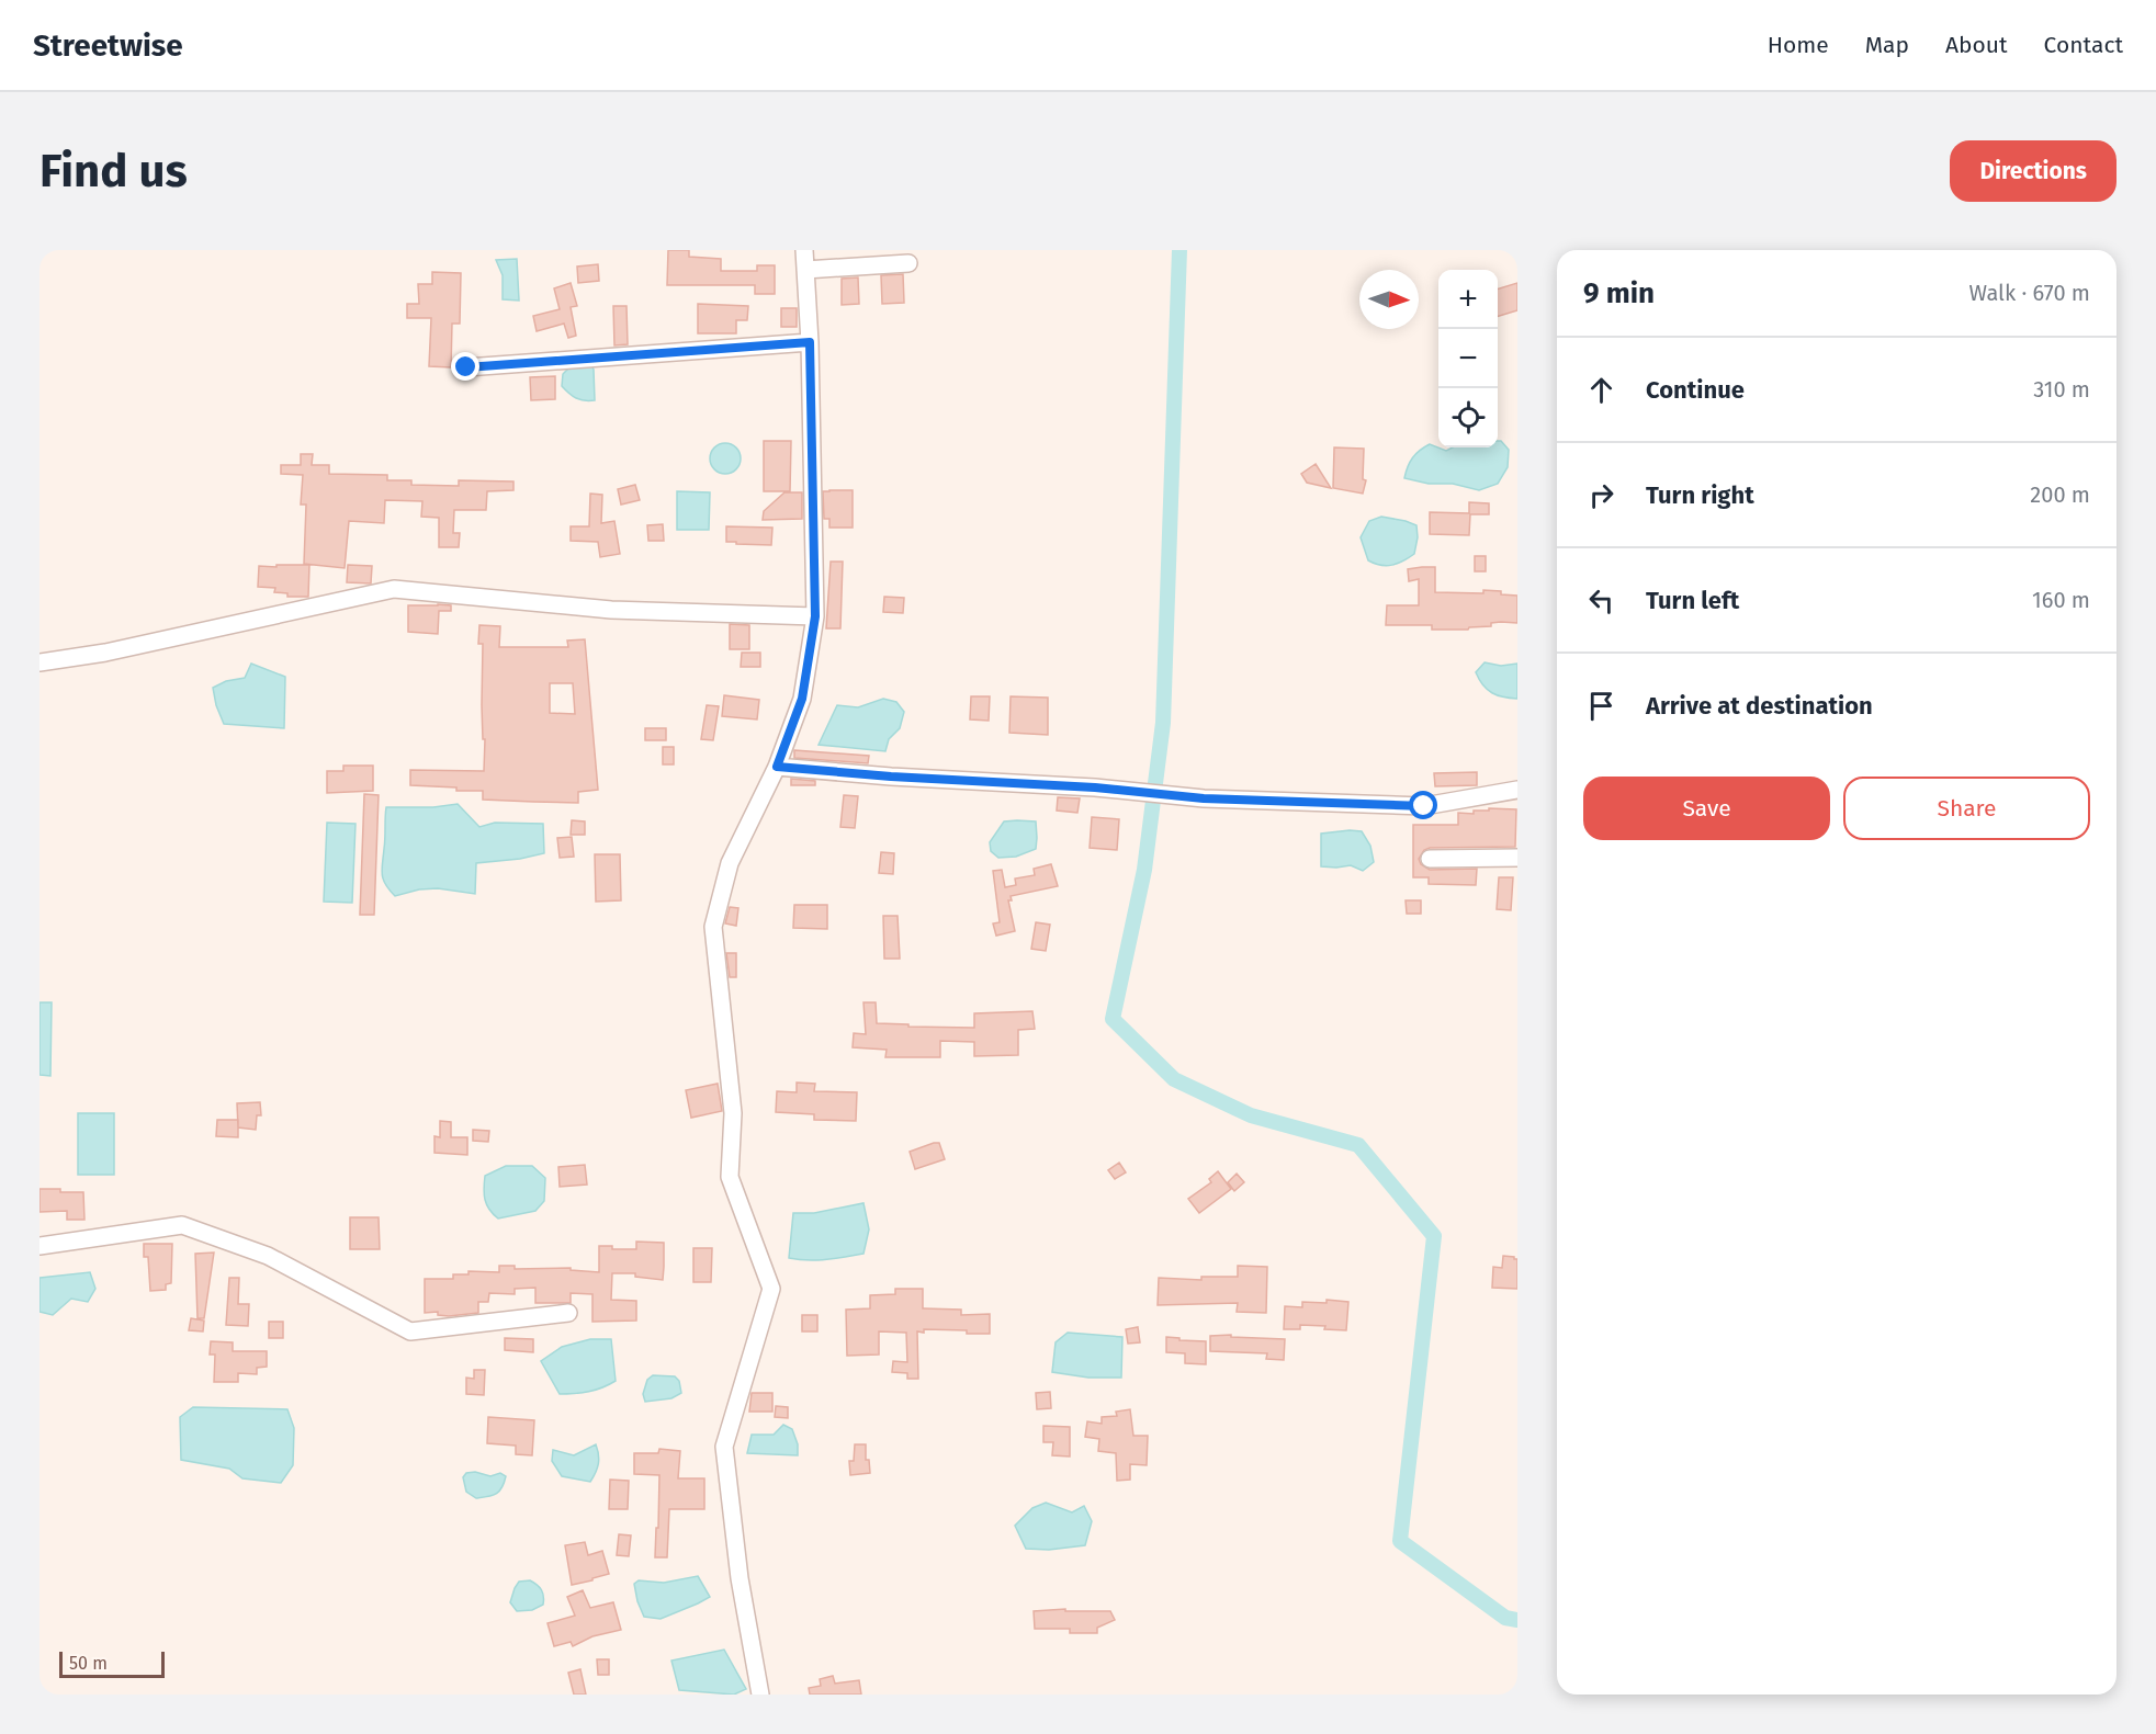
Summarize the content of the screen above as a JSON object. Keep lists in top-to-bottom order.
{
  "scale_bar": "50 m",
  "north": "right",
  "page": {
    "header": "Streetwise",
    "nav": [
      "Home",
      "Map",
      "About",
      "Contact"
    ],
    "buttons": [
      "Directions",
      ["Save", "Share"]
    ],
    "title": "Find us",
    "heading": ["9 min", "Walk · 670 m"],
    "map_buttons": ["+", "−"],
    "list": [
      ["Continue", "310 m"],
      ["Turn right", "200 m"],
      ["Turn left", "160 m"],
      "Arrive at destination"
    ],
    "scale": "50 m"
  }
}
